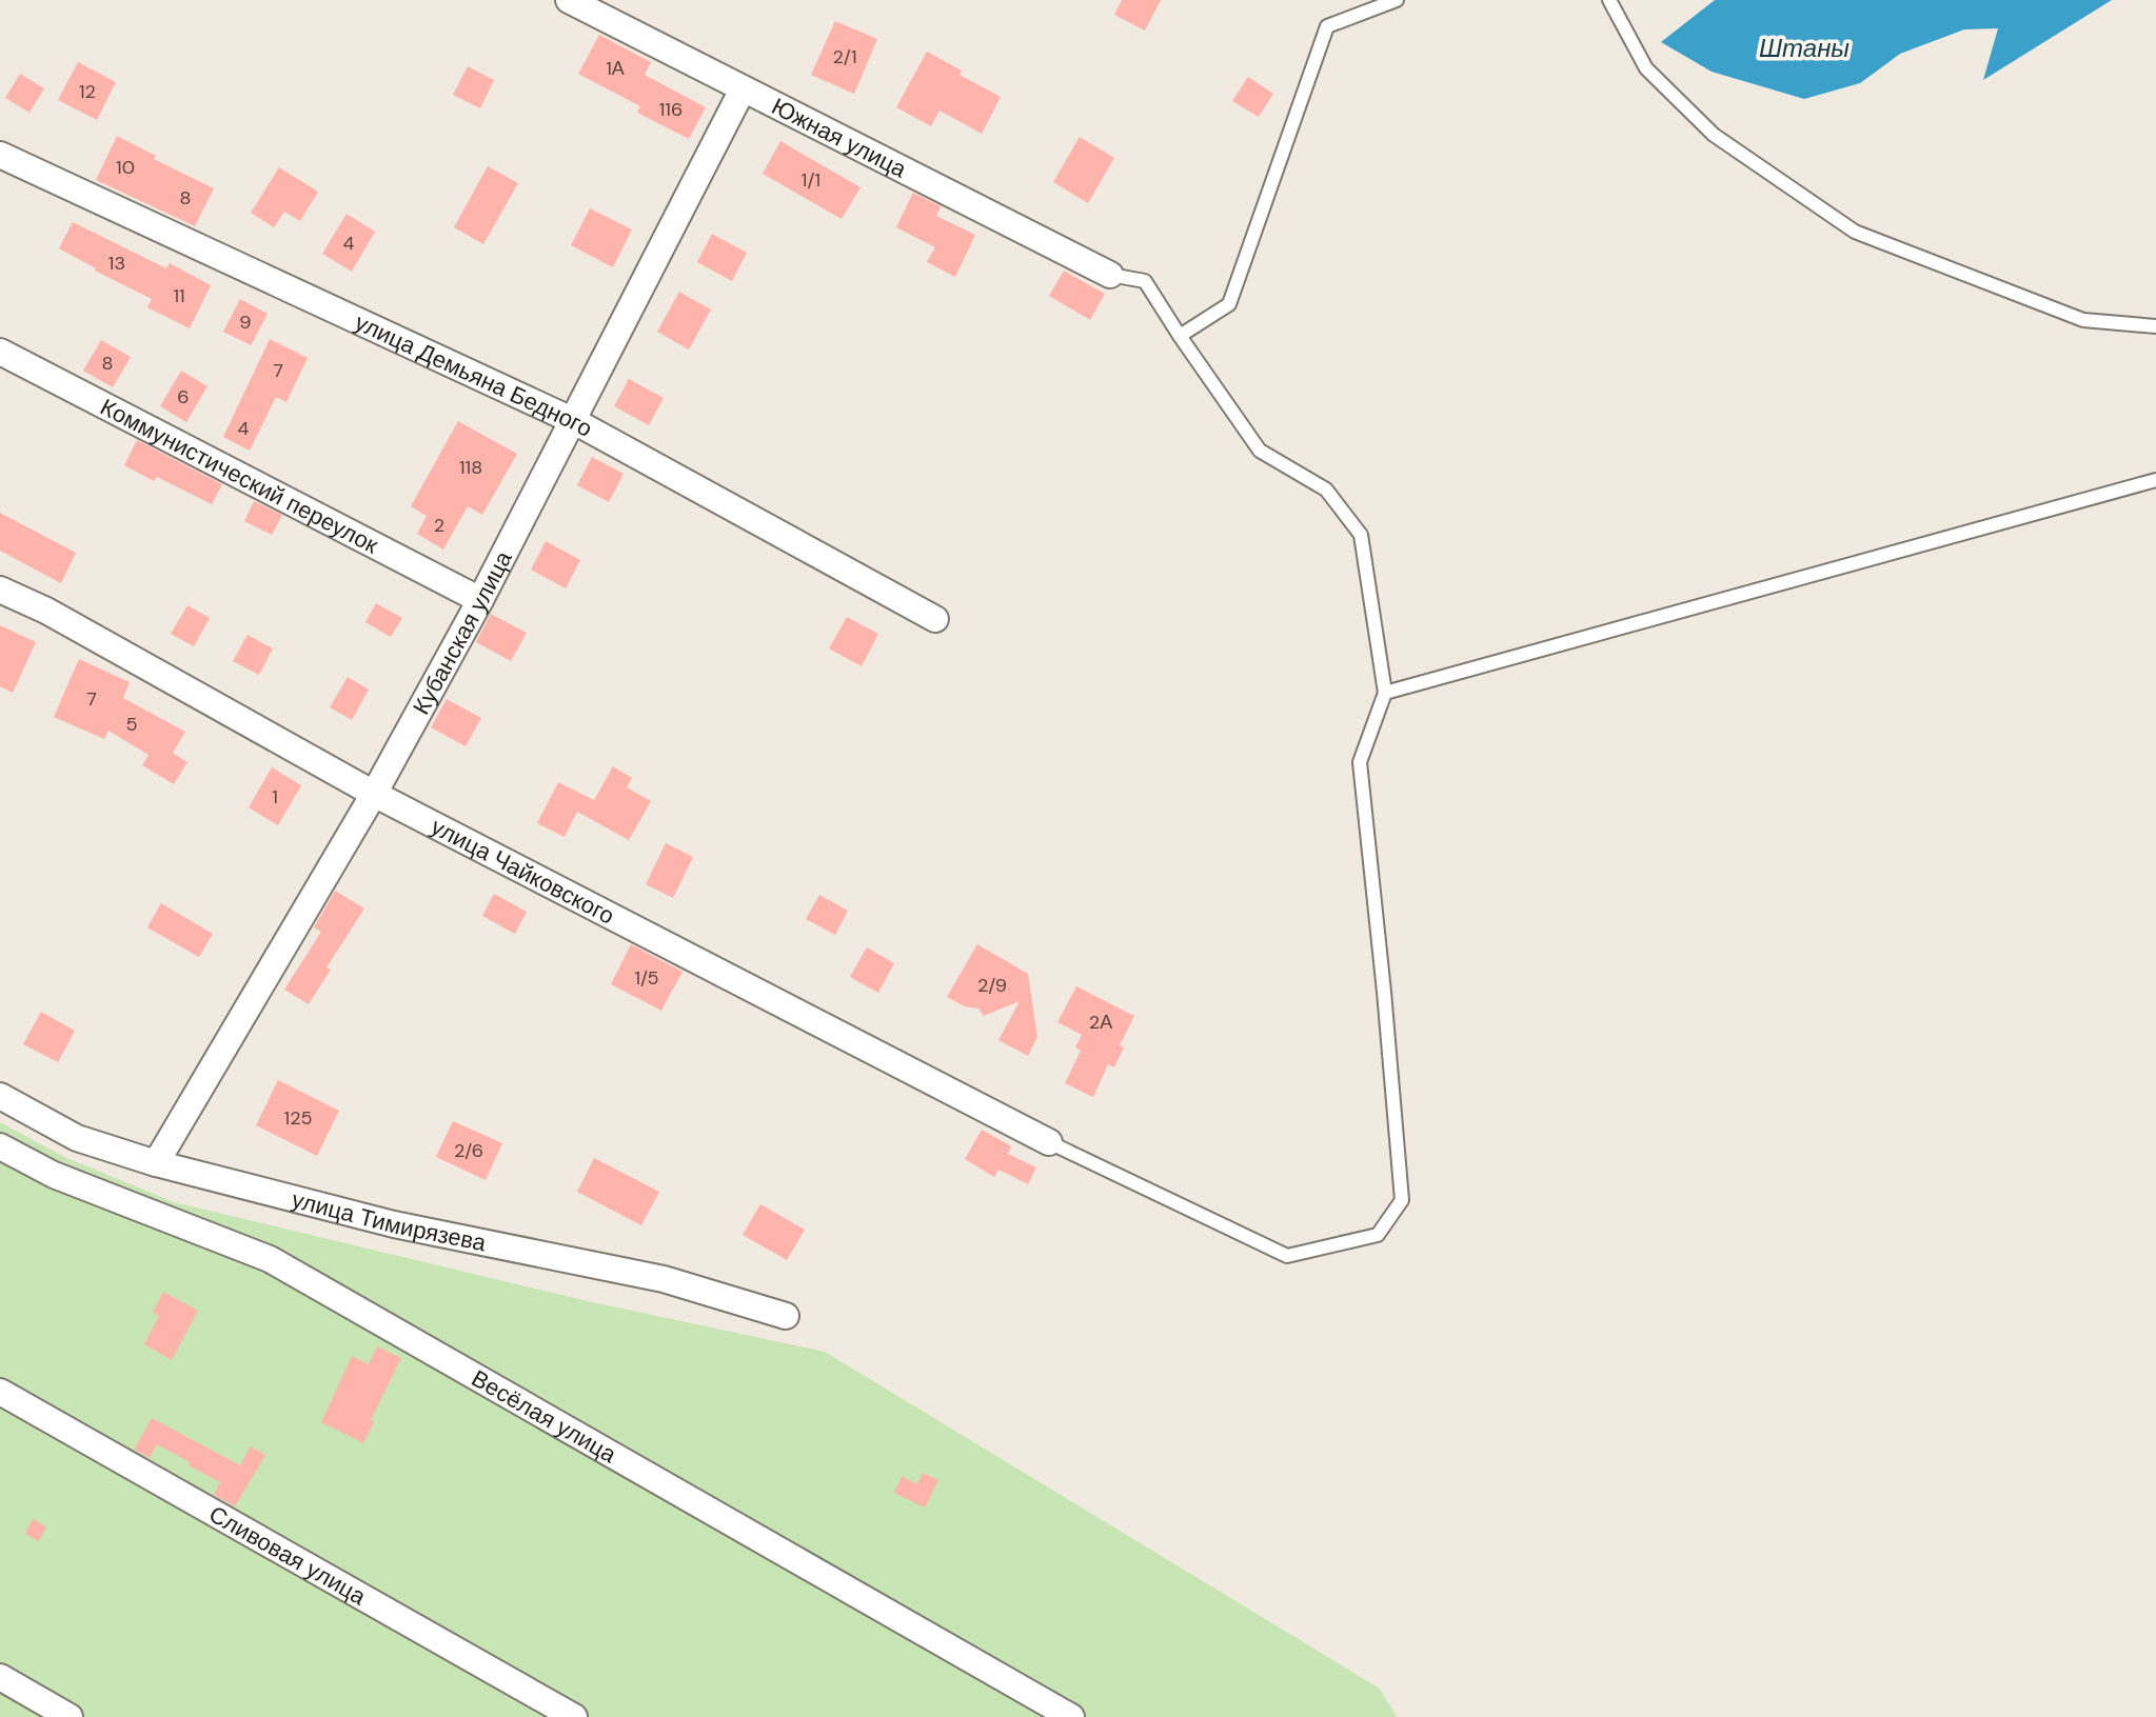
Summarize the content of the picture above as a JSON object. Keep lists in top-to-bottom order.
{
  "streets": {
    "street": [
      "Южная улица",
      "улица Демьяна Бедного",
      "Коммунистический переулок",
      "Кубанская улица",
      "улица Чайковского",
      "улица Тимирязева",
      "Весёлая улица",
      "Сливовая улица"
    ]
  },
  "crossings": [
    ["Южная улица", "Кубанская улица"],
    ["улица Демьяна Бедного", "Кубанская улица"],
    ["Коммунистический переулок", "Кубанская улица"],
    ["Кубанская улица", "улица Чайковского"],
    ["Кубанская улица", "улица Тимирязева"]
  ],
  "water": ["Штаны"],
  "house_numbers": [
    "2/1",
    "1А",
    "12",
    "116",
    "10",
    "1/1",
    "8",
    "4",
    "13",
    "11",
    "9",
    "8",
    "7",
    "6",
    "4",
    "118",
    "2",
    "7",
    "5",
    "1",
    "1/5",
    "2/9",
    "2А",
    "125",
    "2/6"
  ]
}
